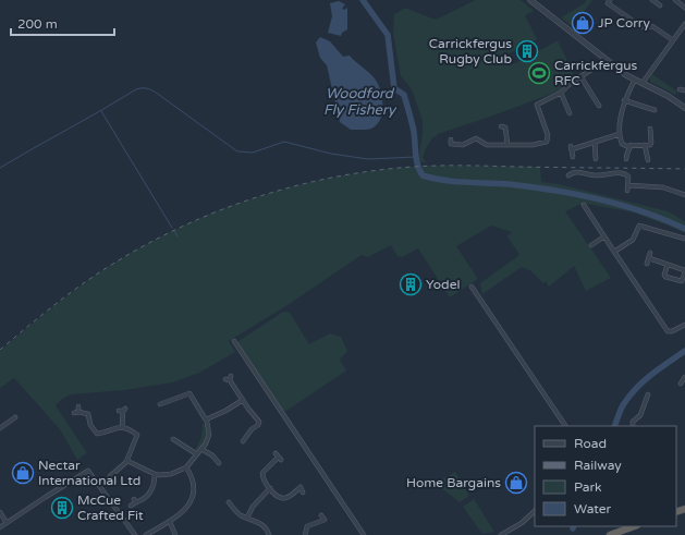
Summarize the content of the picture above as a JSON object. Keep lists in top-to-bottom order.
{
  "water": ["Woodford Fly Fishery"],
  "places": {
    "shop": ["JP Corry", "Nectar International Ltd", "Home Bargains"],
    "building": ["Carrickfergus Rugby Club", "Yodel", "McCue Crafted Fit"],
    "sports": ["Carrickfergus RFC"]
  },
  "legend": [
    "Road",
    "Railway",
    "Park",
    "Water"
  ],
  "scale_bar": "200 m"
}
